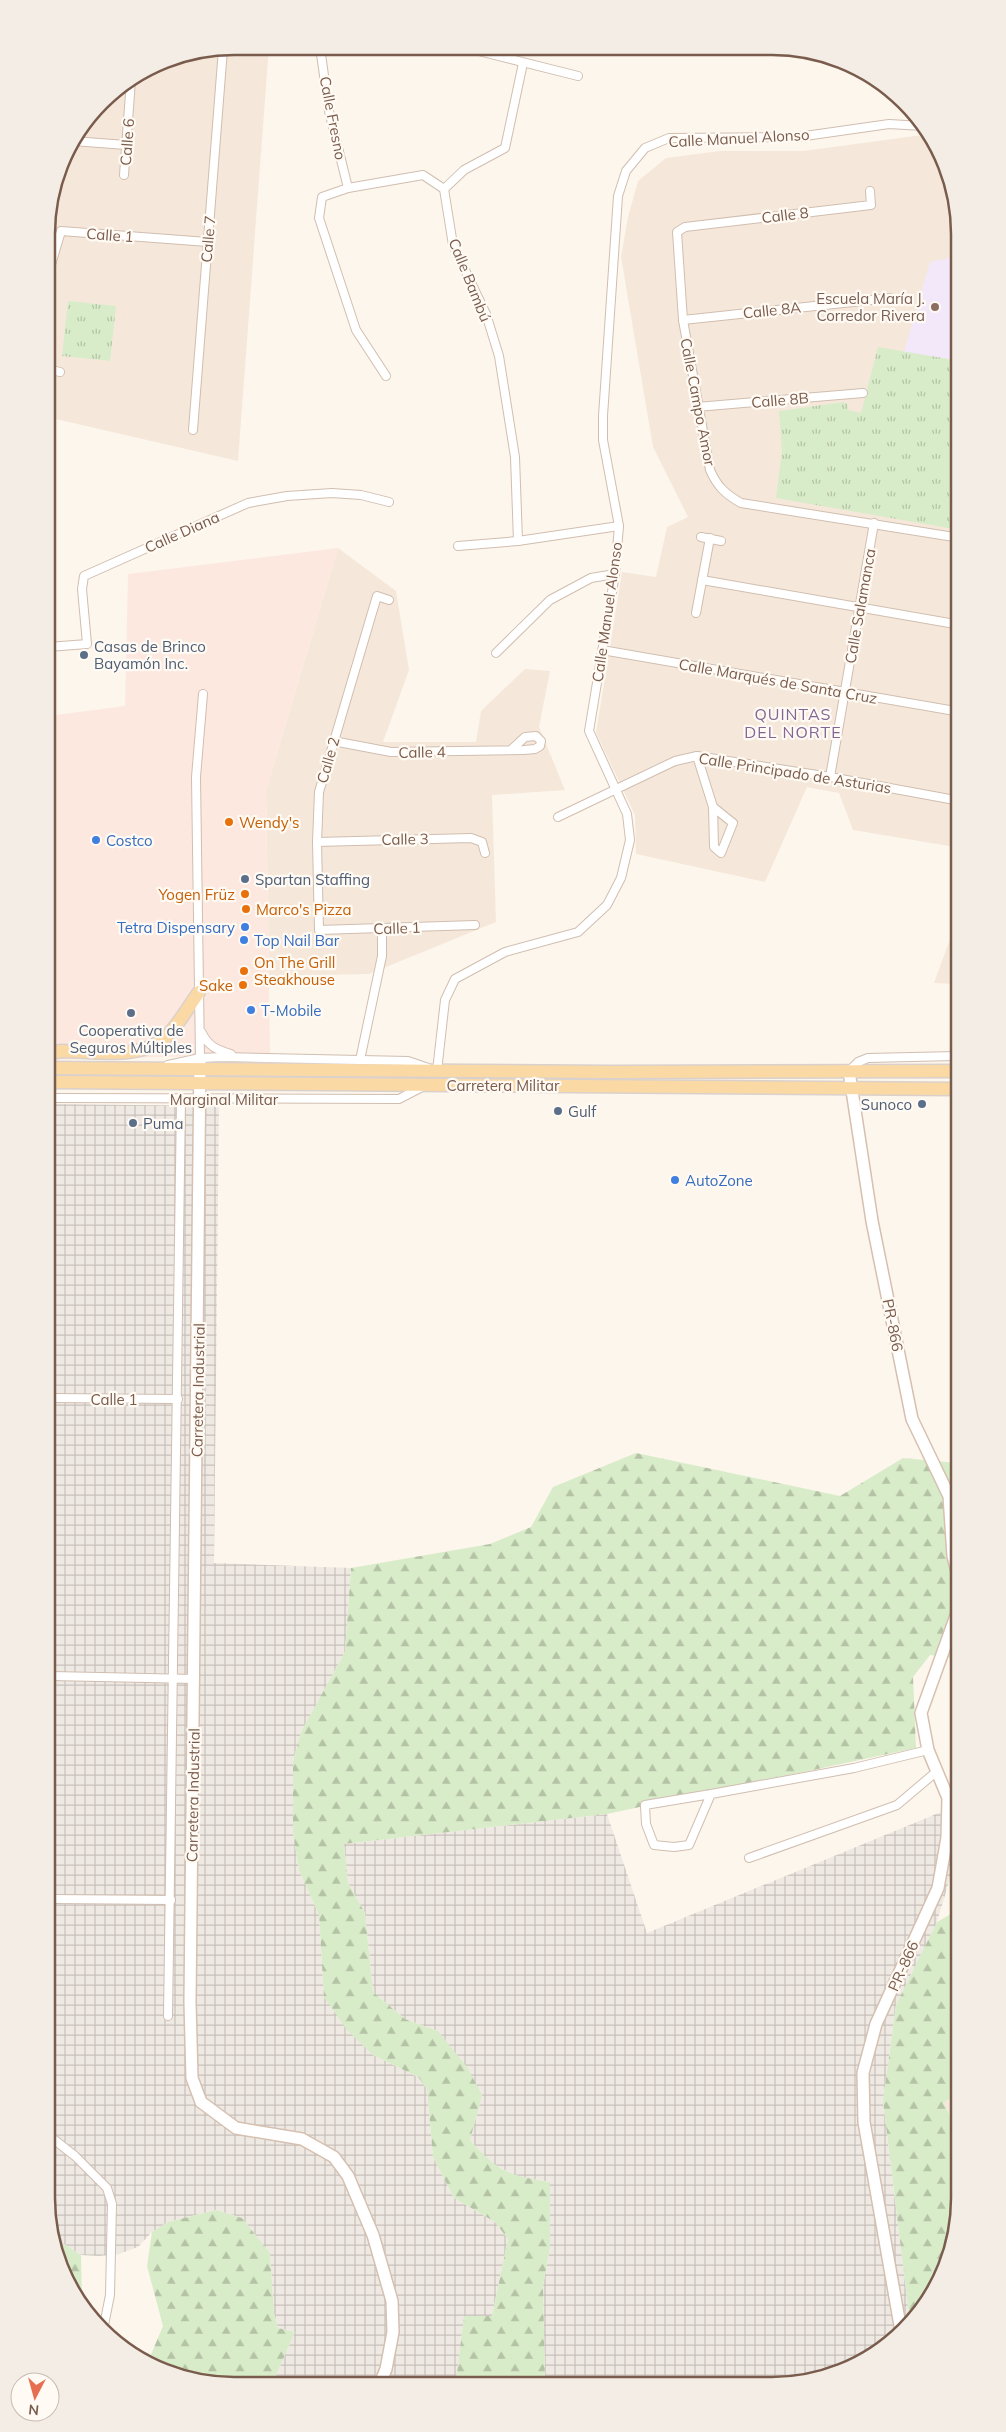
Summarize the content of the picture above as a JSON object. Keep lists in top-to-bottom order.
{
  "streets": {
    "main road": ["Carretera Militar"],
    "street": [
      "Calle Fresno",
      "Calle Manuel Alonso",
      "Calle 6",
      "Calle 8",
      "Calle 1",
      "Calle 7",
      "Calle Bambú",
      "Calle 8A",
      "Calle 8B",
      "Calle Campo Amor",
      "Calle Diana",
      "Calle Salamanca",
      "Calle Marqués de Santa Cruz",
      "Calle 4",
      "Calle 2",
      "Calle Principado de Asturias",
      "Calle 3",
      "Marginal Militar",
      "PR-866",
      "Carretera Industrial"
    ]
  },
  "crossings": [
    ["Calle Manuel Alonso", "Calle Marqués de Santa Cruz"],
    ["Calle Manuel Alonso", "Calle Principado de Asturias"],
    ["Calle Manuel Alonso", "Carretera Militar"],
    ["Calle 8", "Calle Campo Amor"],
    ["Calle 1", "Calle 7"],
    ["Calle 1", "Calle 2"],
    ["Calle 8A", "Calle Campo Amor"],
    ["Calle 8B", "Calle Campo Amor"],
    ["Calle Campo Amor", "Calle Salamanca"],
    ["Calle Salamanca", "Calle Marqués de Santa Cruz"],
    ["Calle Salamanca", "Calle Principado de Asturias"],
    ["Calle 4", "Calle 2"],
    ["Calle 2", "Calle 3"],
    ["Carretera Militar", "Marginal Militar"],
    ["Carretera Militar", "PR-866"],
    ["Carretera Militar", "Carretera Industrial"],
    ["Marginal Militar", "Carretera Industrial"]
  ],
  "districts": ["QUINTAS DEL NORTE"],
  "places": [
    "Escuela María J. Corredor Rivera",
    "Casas de Brinco Bayamón Inc.",
    "Wendy's",
    "Costco",
    "Spartan Staffing",
    "Yogen Früz",
    "Marco's Pizza",
    "Tetra Dispensary",
    "Top Nail Bar",
    "On The Grill Steakhouse",
    "Sake",
    "T-Mobile",
    "Cooperativa de Seguros Múltiples",
    "Sunoco",
    "Gulf",
    "Puma",
    "AutoZone"
  ],
  "north": "bottom"
}
